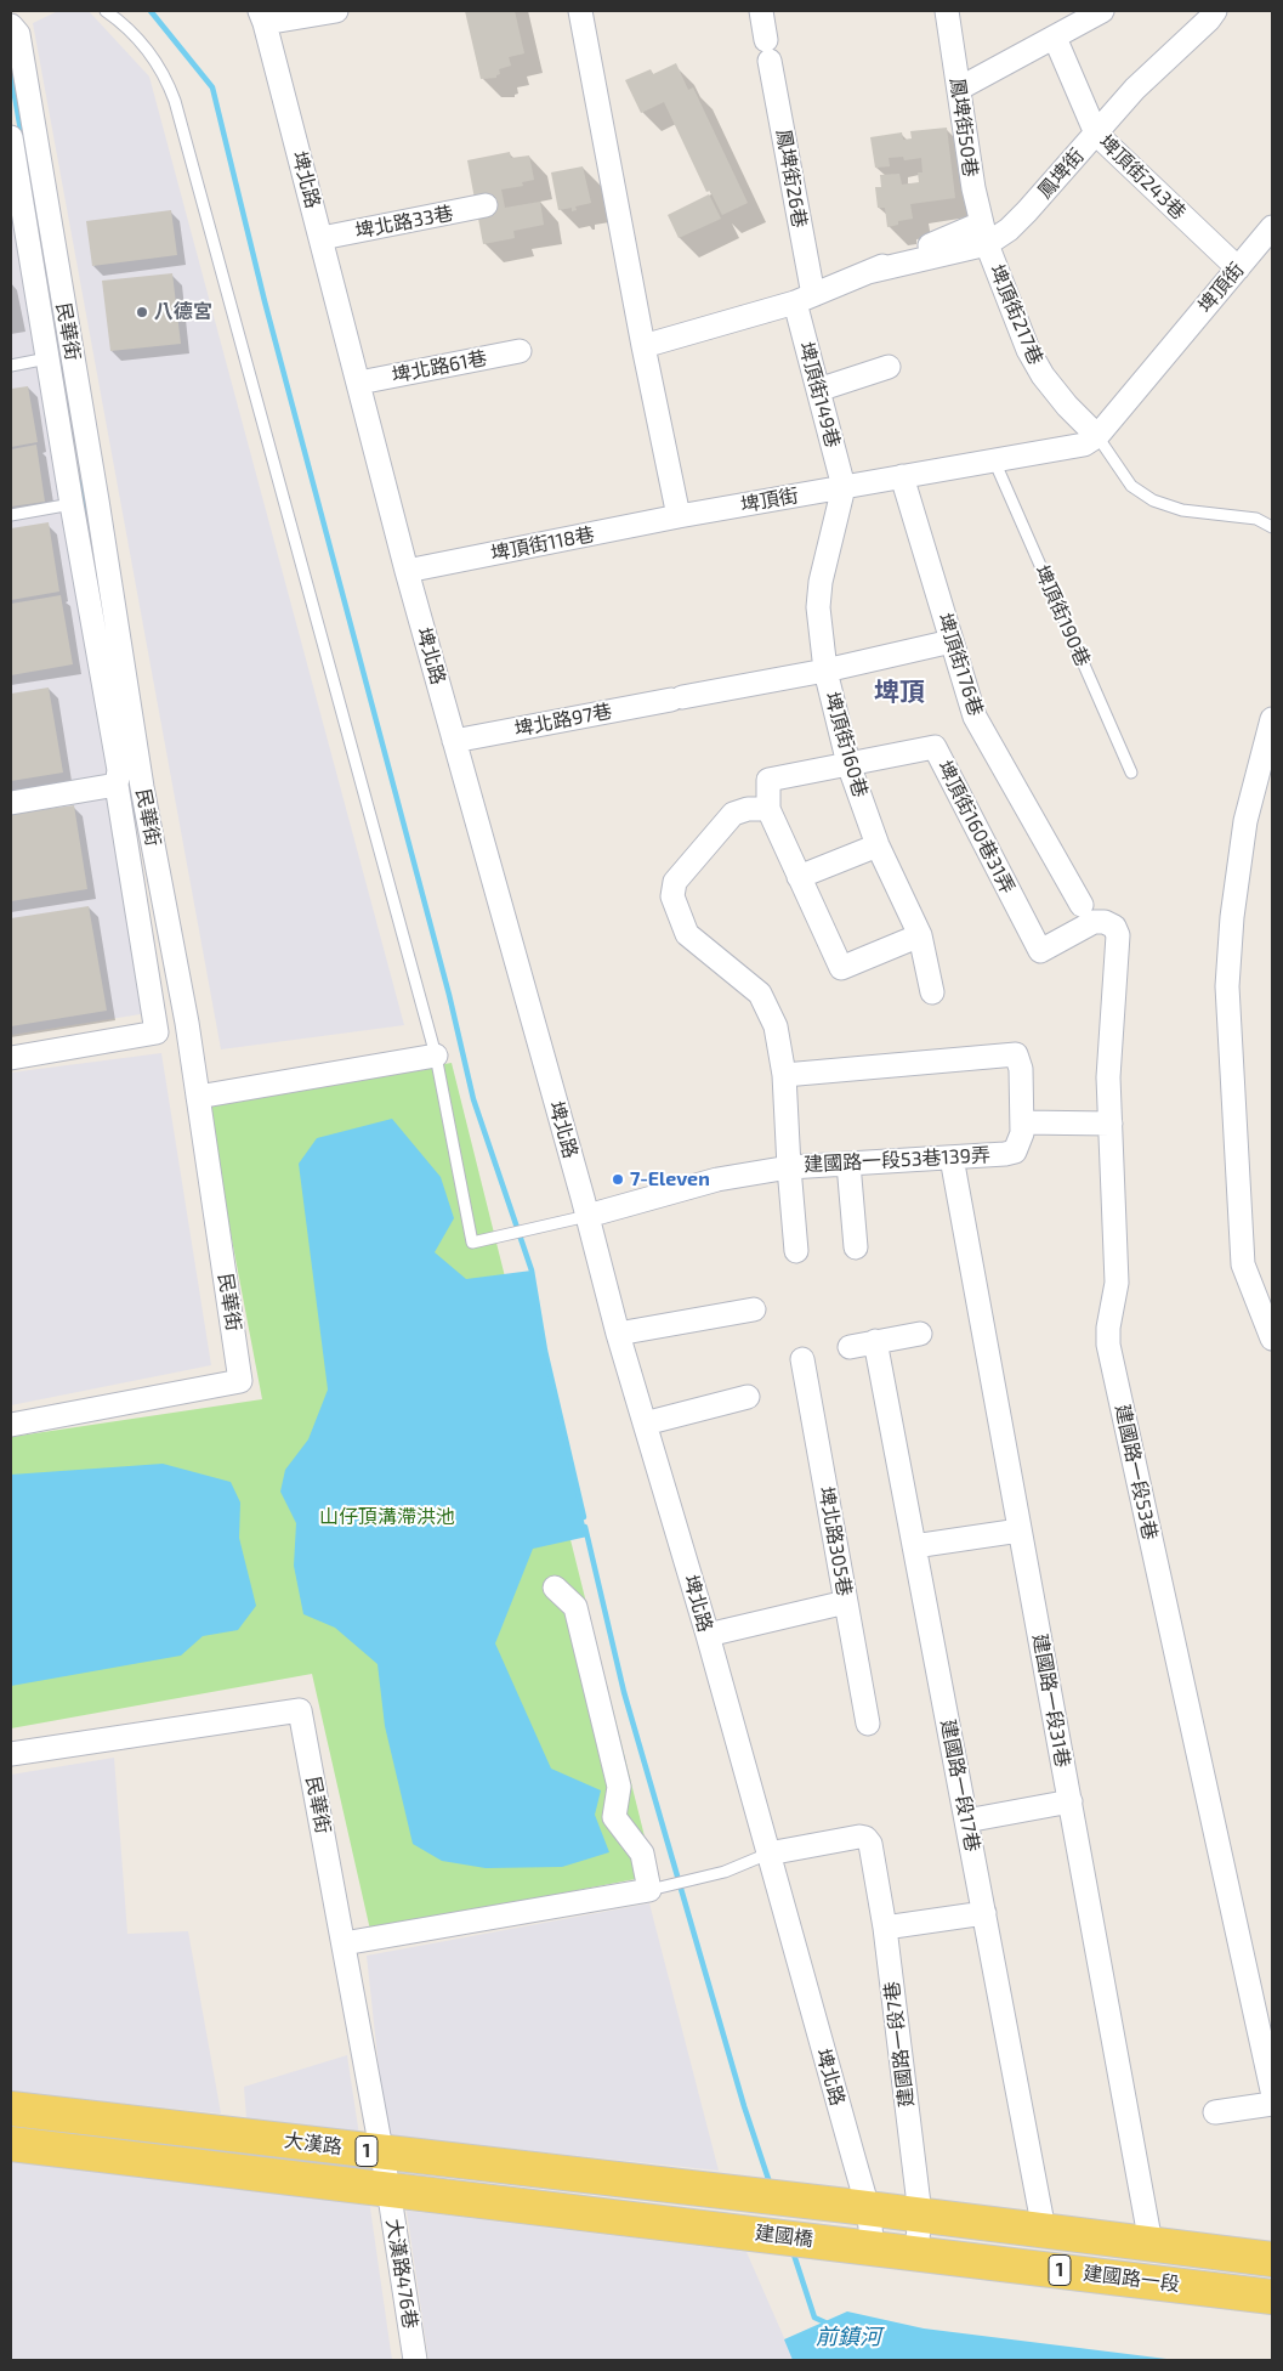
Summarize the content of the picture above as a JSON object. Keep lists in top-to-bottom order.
{
  "streets": {
    "main road": [
      "大漢路",
      "1",
      "建國橋",
      "建國路一段"
    ],
    "street": [
      "鳳埤街50巷",
      "鳳埤街",
      "埤頂街243巷",
      "鳳埤街26巷",
      "埤北路",
      "埤北路33巷",
      "埤頂街",
      "埤頂街217巷",
      "民華街",
      "埤北路61巷",
      "埤頂街149巷",
      "埤頂街118巷",
      "埤頂街176巷",
      "埤北路97巷",
      "埤頂街160巷",
      "埤頂街160巷31弄",
      "建國路一段53巷139弄",
      "建國路一段53巷",
      "埤北路305巷",
      "建國路一段31巷",
      "建國路一段17巷",
      "建國路一段7巷",
      "大漢路476巷"
    ],
    "lane": ["埤頂街190巷"]
  },
  "crossings": [
    ["鳳埤街50巷", "鳳埤街"],
    ["鳳埤街50巷", "埤頂街217巷"],
    ["鳳埤街", "埤頂街243巷"],
    ["鳳埤街", "鳳埤街26巷"],
    ["鳳埤街", "埤頂街217巷"],
    ["鳳埤街", "埤頂街149巷"],
    ["埤頂街243巷", "埤頂街"],
    ["鳳埤街26巷", "埤頂街149巷"],
    ["埤北路", "埤北路33巷"],
    ["埤北路", "埤北路61巷"],
    ["埤北路", "埤頂街118巷"],
    ["埤北路", "埤北路97巷"],
    ["埤北路", "建國路一段53巷139弄"],
    ["埤北路", "建國路一段7巷"],
    ["埤北路", "建國橋"],
    ["埤北路", "建國路一段"],
    ["埤頂街", "埤頂街217巷"],
    ["埤頂街", "埤頂街149巷"],
    ["埤頂街", "埤頂街118巷"],
    ["埤頂街", "埤頂街190巷"],
    ["埤頂街", "埤頂街176巷"],
    ["埤頂街", "埤頂街160巷"],
    ["民華街", "大漢路"],
    ["民華街", "大漢路476巷"],
    ["埤頂街149巷", "埤頂街160巷"],
    ["埤頂街176巷", "埤北路97巷"],
    ["埤北路97巷", "埤頂街160巷"],
    ["埤頂街160巷", "埤頂街160巷31弄"],
    ["埤頂街160巷31弄", "建國路一段53巷"],
    ["建國路一段53巷139弄", "建國路一段31巷"],
    ["建國路一段31巷", "建國路一段"],
    ["建國路一段17巷", "建國路一段"],
    ["建國路一段7巷", "建國路一段"],
    ["大漢路", "建國橋"],
    ["大漢路", "大漢路476巷"],
    ["建國橋", "建國路一段"]
  ],
  "districts": ["埤頂"],
  "water": ["前鎮河"],
  "parks": ["山仔頂溝滯洪池"],
  "places": ["八德宮", "7-Eleven"]
}
